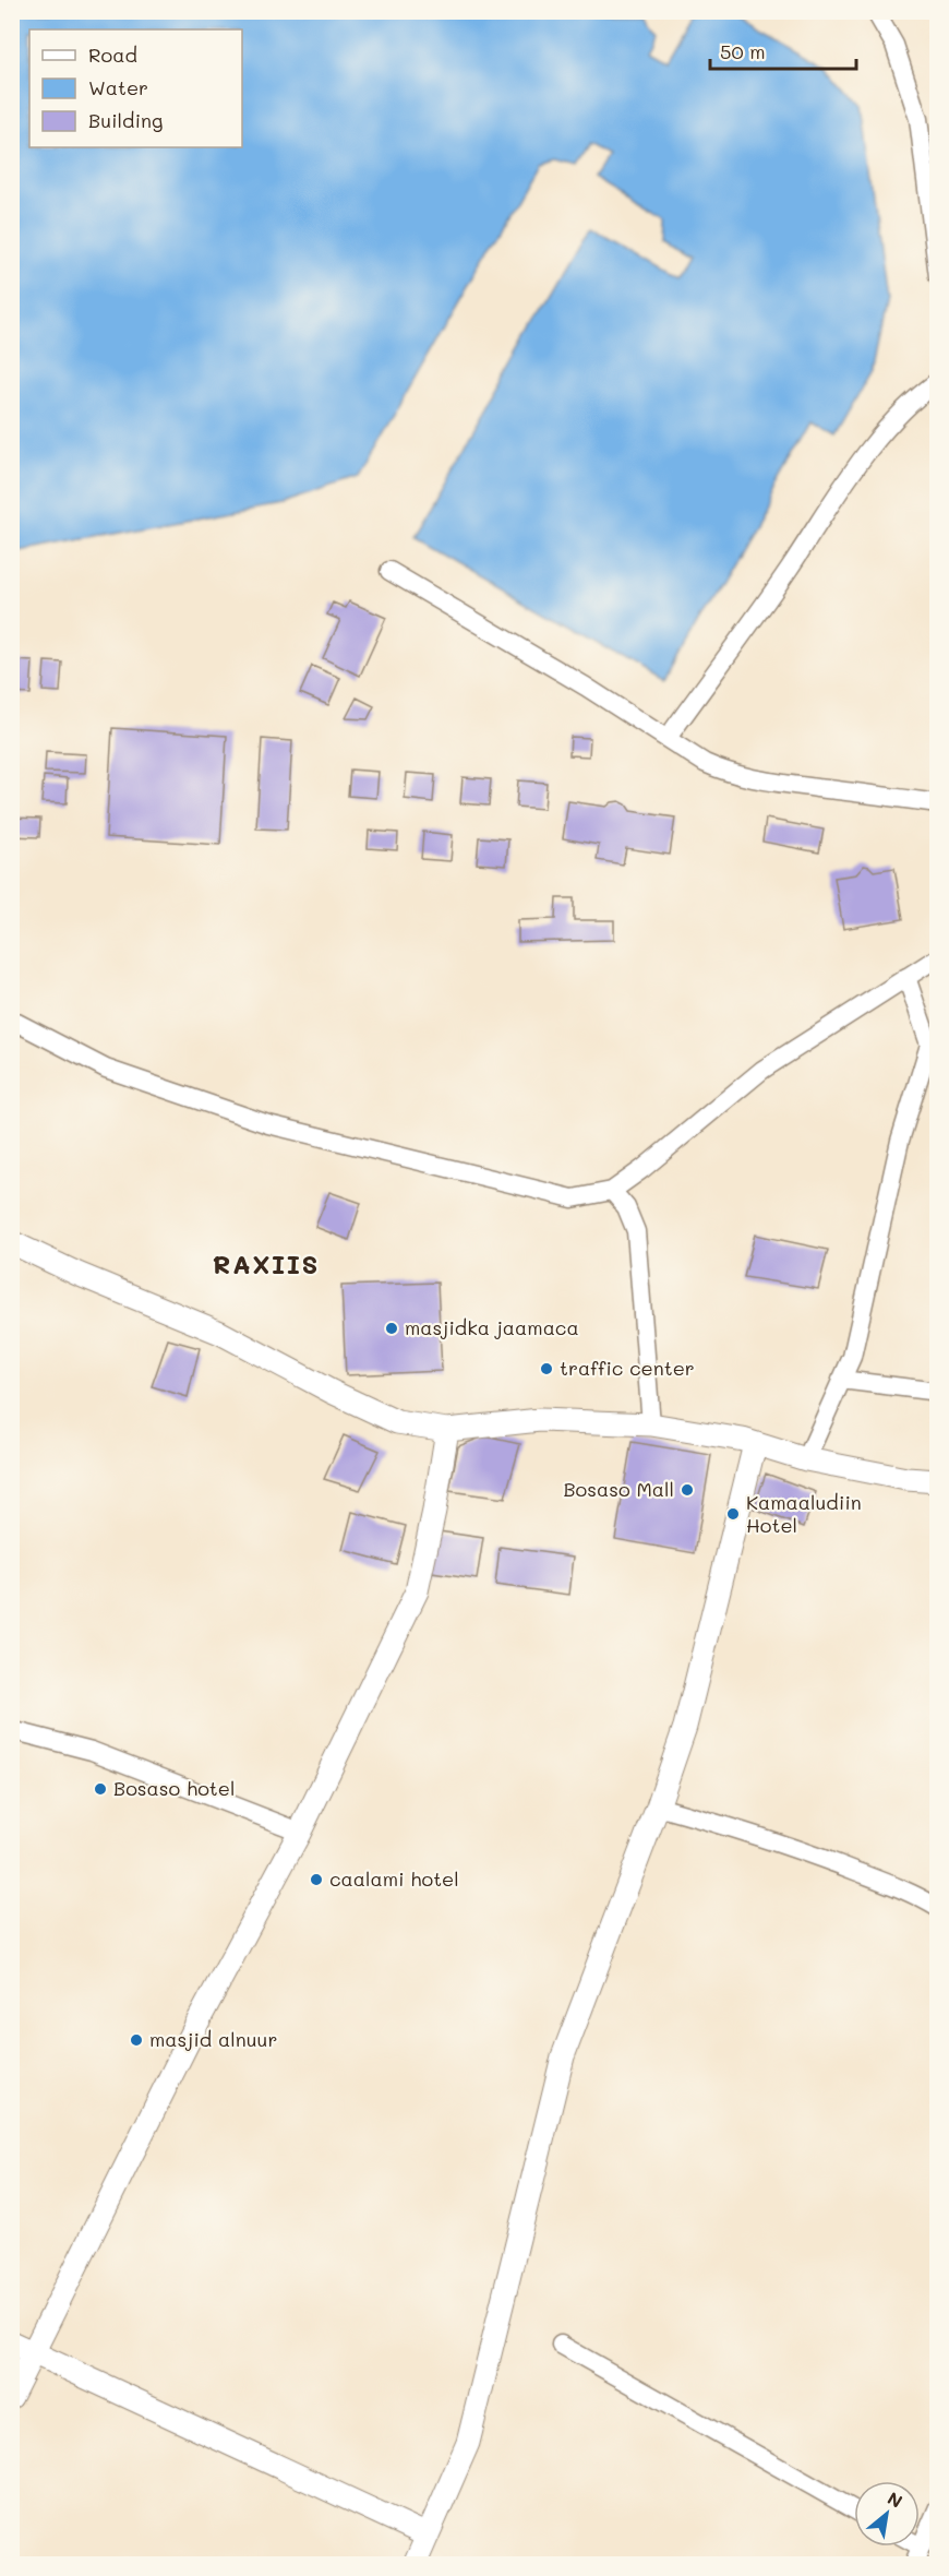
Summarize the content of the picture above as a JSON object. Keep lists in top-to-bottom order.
{
  "districts": ["RAXIIS"],
  "places": [
    "masjidka jaamaca",
    "traffic center",
    "Bosaso Mall",
    "Kamaaludiin Hotel",
    "Bosaso hotel",
    "caalami hotel",
    "masjid alnuur"
  ],
  "legend": ["Road", "Water", "Building"],
  "scale_bar": "50 m",
  "north": "top right"
}
